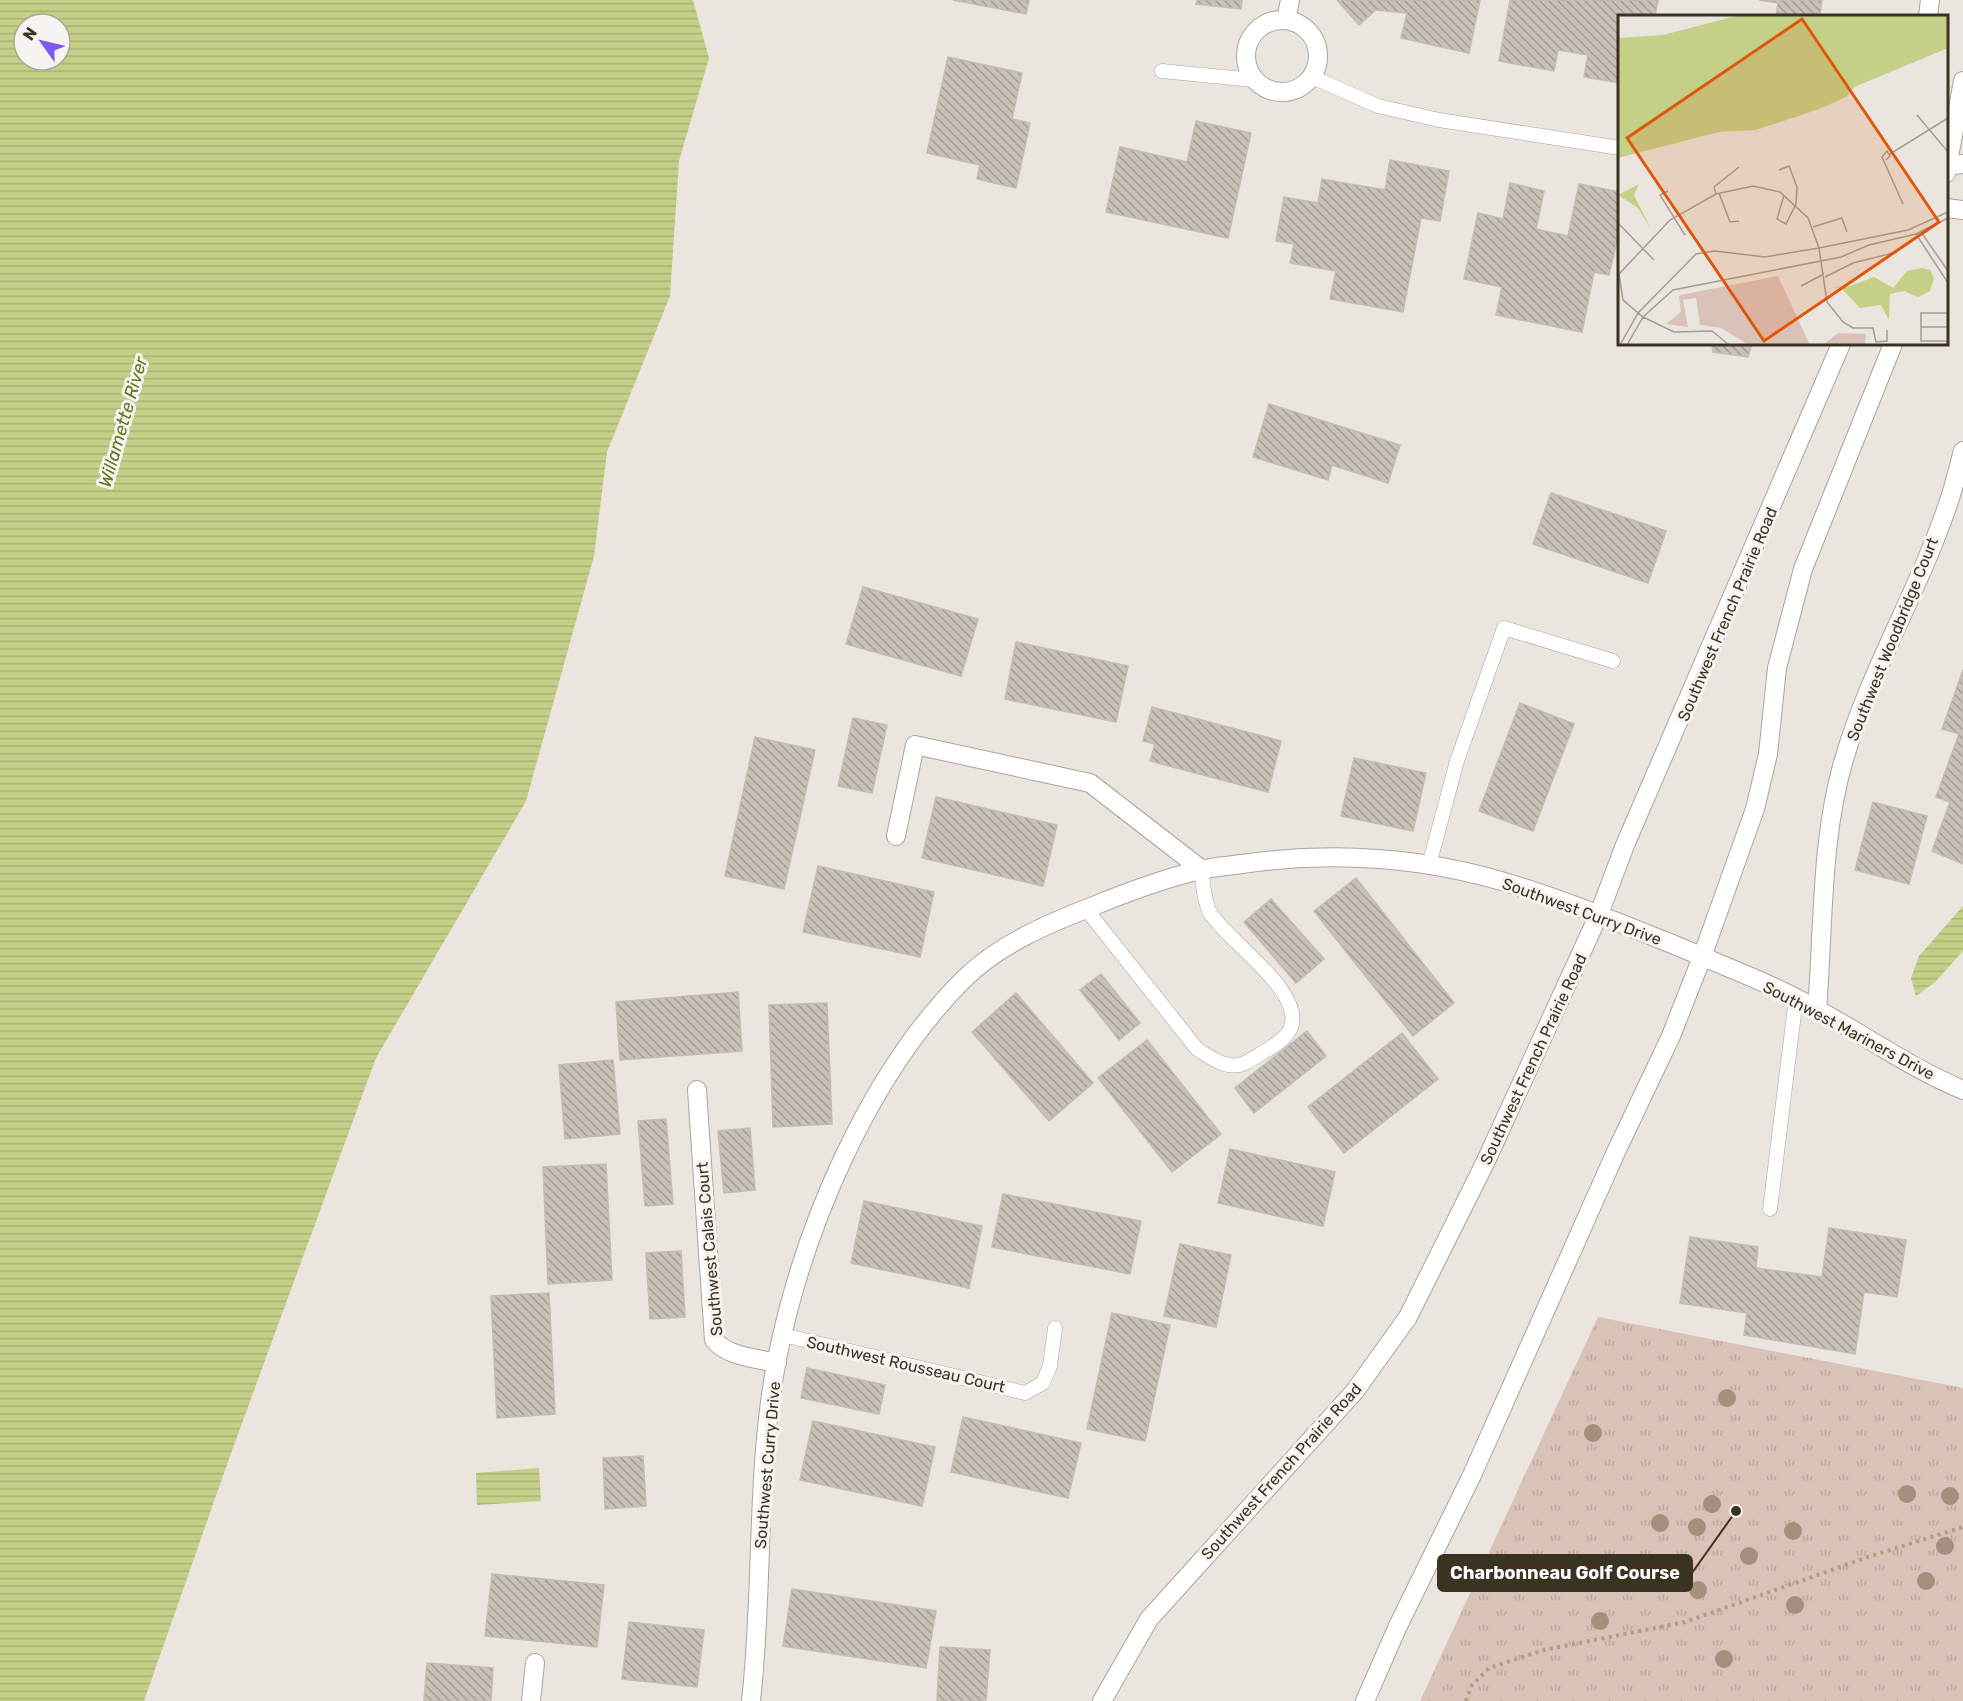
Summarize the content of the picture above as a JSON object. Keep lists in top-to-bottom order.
{
  "streets": {
    "street": [
      "Southwest French Prairie Road",
      "Southwest Woodbridge Court",
      "Southwest Curry Drive",
      "Southwest Mariners Drive",
      "Southwest Calais Court"
    ],
    "lane": ["Southwest Rousseau Court"]
  },
  "crossings": [
    ["Southwest French Prairie Road", "Southwest Curry Drive"],
    ["Southwest Woodbridge Court", "Southwest Mariners Drive"],
    ["Southwest Curry Drive", "Southwest Mariners Drive"],
    ["Southwest Curry Drive", "Southwest Calais Court"],
    ["Southwest Curry Drive", "Southwest Rousseau Court"]
  ],
  "water": ["Willamette River"],
  "places": ["Charbonneau Golf Course"],
  "north": "top left"
}
